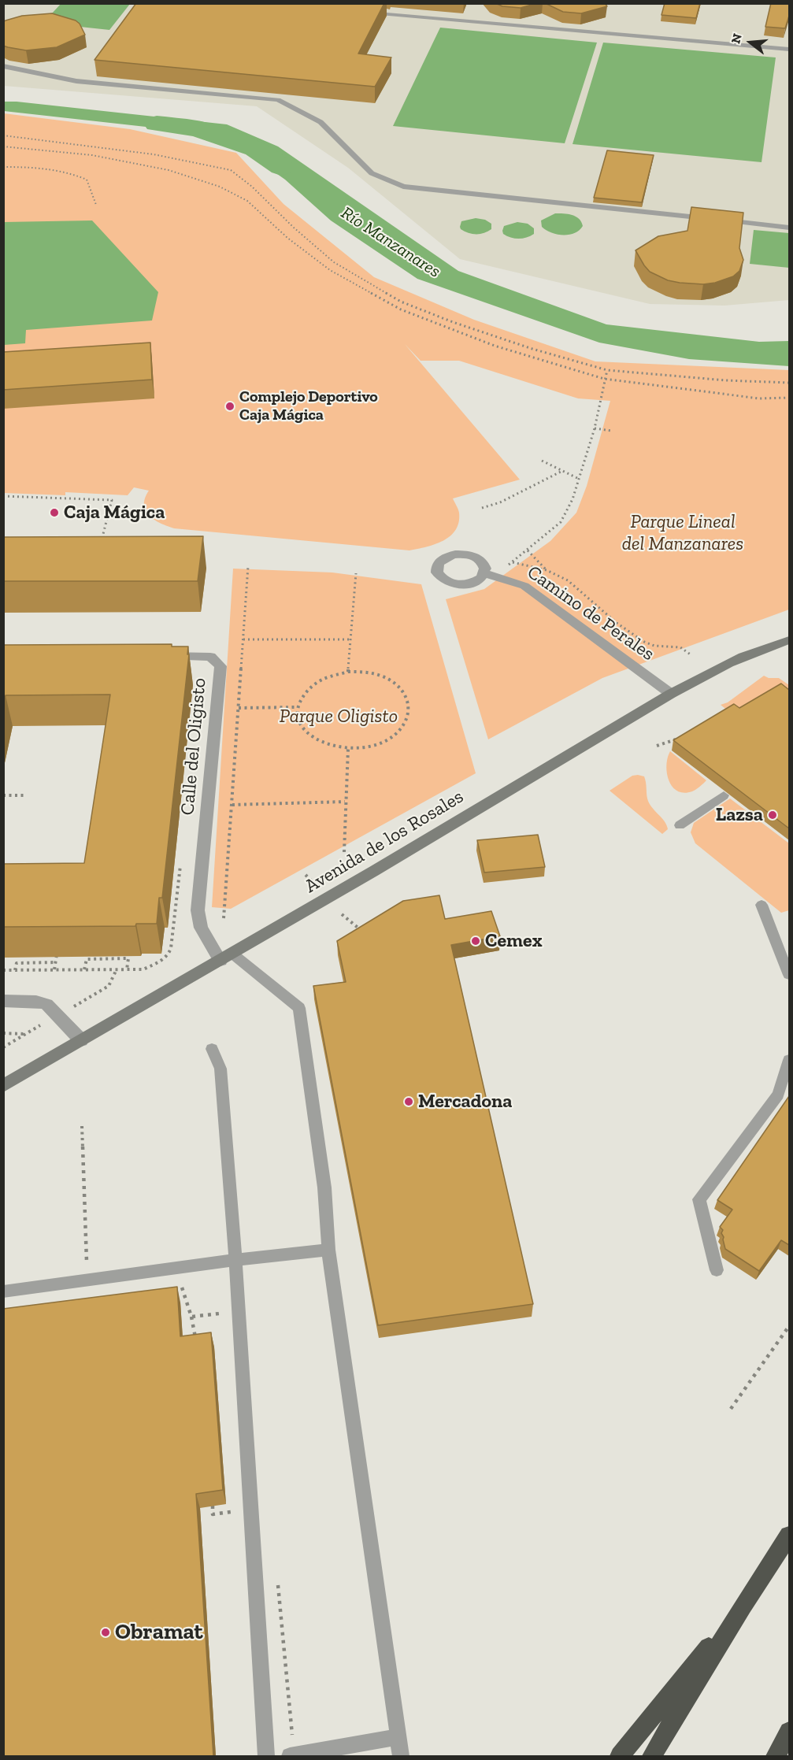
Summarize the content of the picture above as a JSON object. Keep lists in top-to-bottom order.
{
  "streets": {
    "main road": ["Avenida de los Rosales"],
    "street": ["Camino de Perales", "Calle del Oligisto"]
  },
  "crossings": [
    ["Camino de Perales", "Avenida de los Rosales"],
    ["Calle del Oligisto", "Avenida de los Rosales"]
  ],
  "water": ["Río Manzanares"],
  "parks": ["Parque Lineal del Manzanares", "Parque Oligisto"],
  "places": [
    "Complejo Deportivo Caja Mágica",
    "Caja Mágica",
    "Lazsa",
    "Cemex",
    "Mercadona",
    "Obramat"
  ],
  "north": "left"
}
